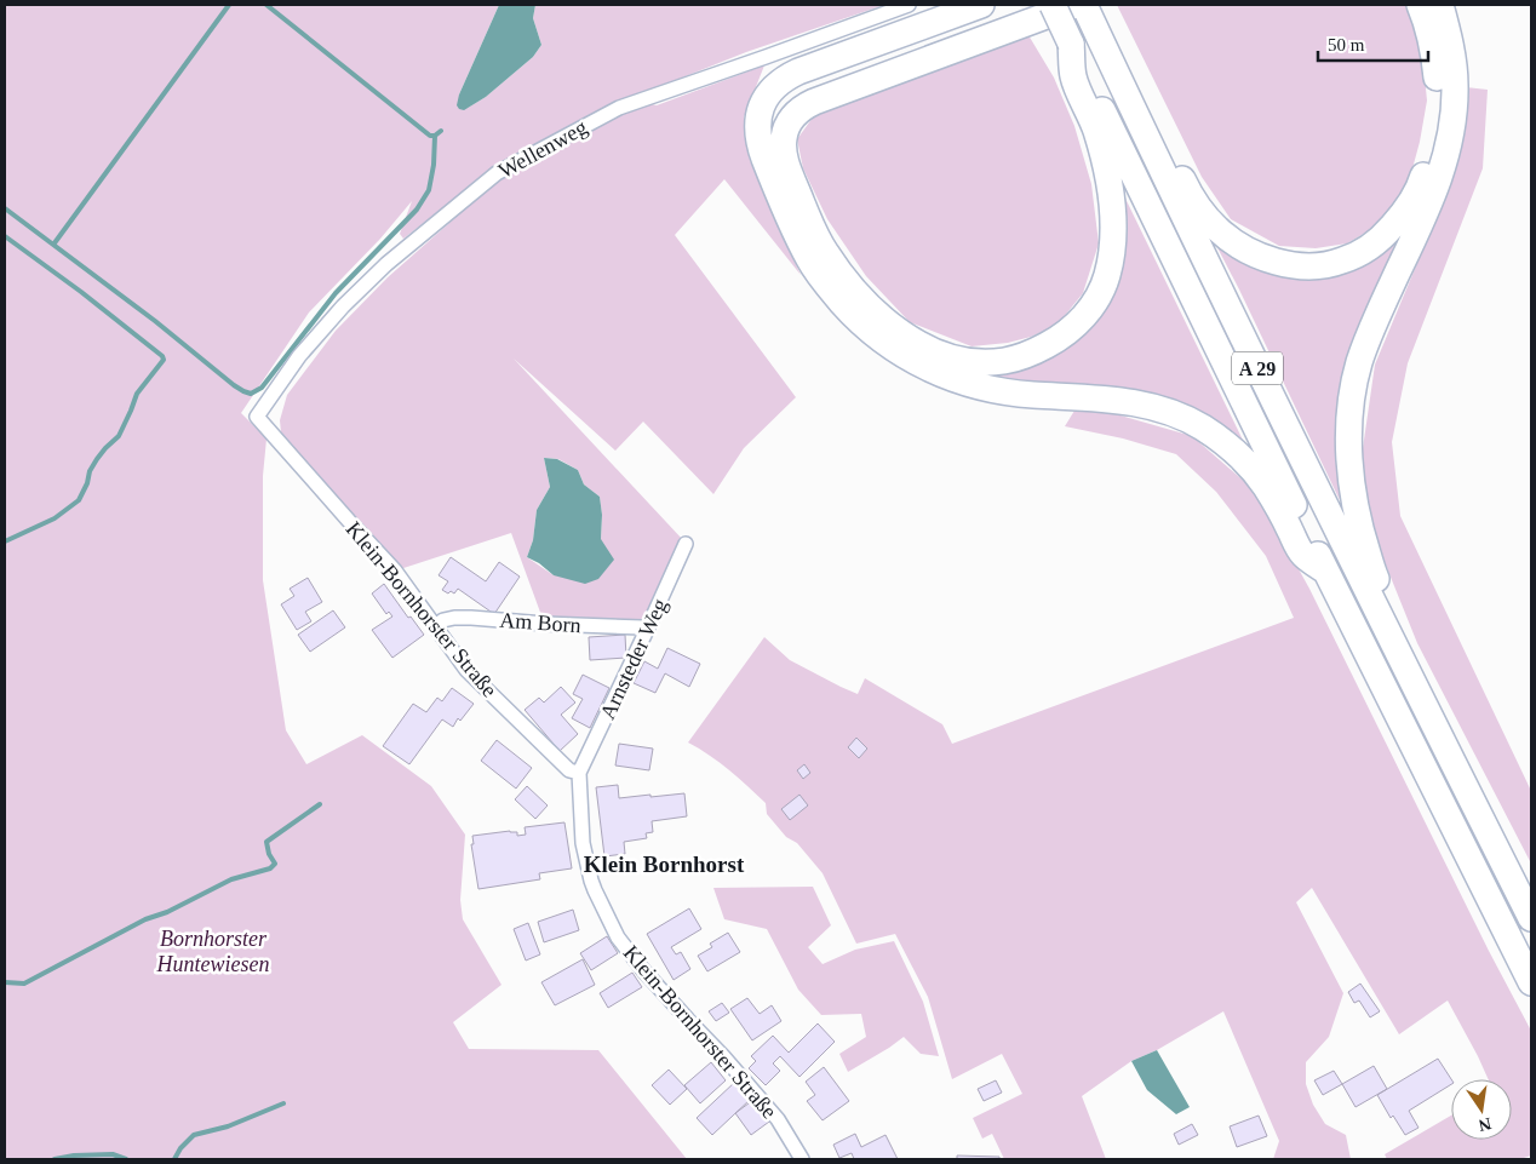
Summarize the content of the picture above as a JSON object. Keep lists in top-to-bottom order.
{
  "streets": {
    "highway": ["A 29"],
    "street": [
      "Wellenweg",
      "Klein-Bornhorster Straße",
      "Am Born",
      "Arnsteder Weg"
    ]
  },
  "crossings": [
    ["Wellenweg", "Klein-Bornhorster Straße"],
    ["Klein-Bornhorster Straße", "Am Born"],
    ["Klein-Bornhorster Straße", "Arnsteder Weg"],
    ["Am Born", "Arnsteder Weg"]
  ],
  "districts": ["Klein Bornhorst"],
  "parks": ["Bornhorster Huntewiesen"],
  "scale_bar": "50 m",
  "north": "bottom"
}
